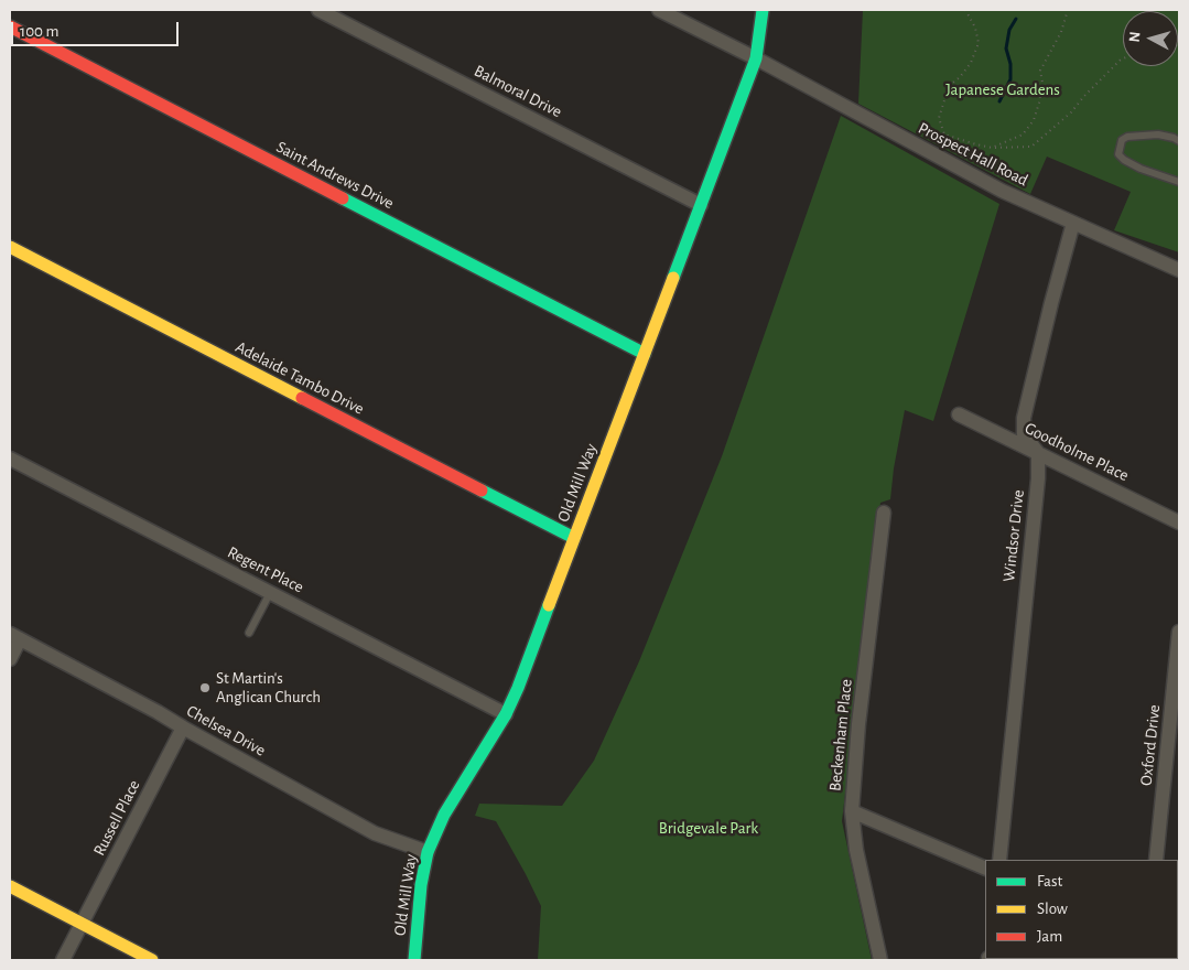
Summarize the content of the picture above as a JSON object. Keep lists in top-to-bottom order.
{
  "streets": {
    "street": [
      "Balmoral Drive",
      "Prospect Hall Road",
      "Saint Andrews Drive",
      "Adelaide Tambo Drive",
      "Goodholme Place",
      "Old Mill Way",
      "Windsor Drive",
      "Regent Place",
      "Chelsea Drive",
      "Beckenham Place",
      "Oxford Drive",
      "Russell Place"
    ]
  },
  "crossings": [
    ["Balmoral Drive", "Old Mill Way"],
    ["Prospect Hall Road", "Old Mill Way"],
    ["Saint Andrews Drive", "Old Mill Way"],
    ["Adelaide Tambo Drive", "Old Mill Way"],
    ["Goodholme Place", "Windsor Drive"],
    ["Old Mill Way", "Regent Place"],
    ["Old Mill Way", "Chelsea Drive"],
    ["Chelsea Drive", "Russell Place"]
  ],
  "parks": ["Japanese Gardens", "Bridgevale Park"],
  "places": ["St Martin's Anglican Church"],
  "legend": ["Fast", "Slow", "Jam"],
  "scale_bar": "100 m",
  "north": "left"
}
